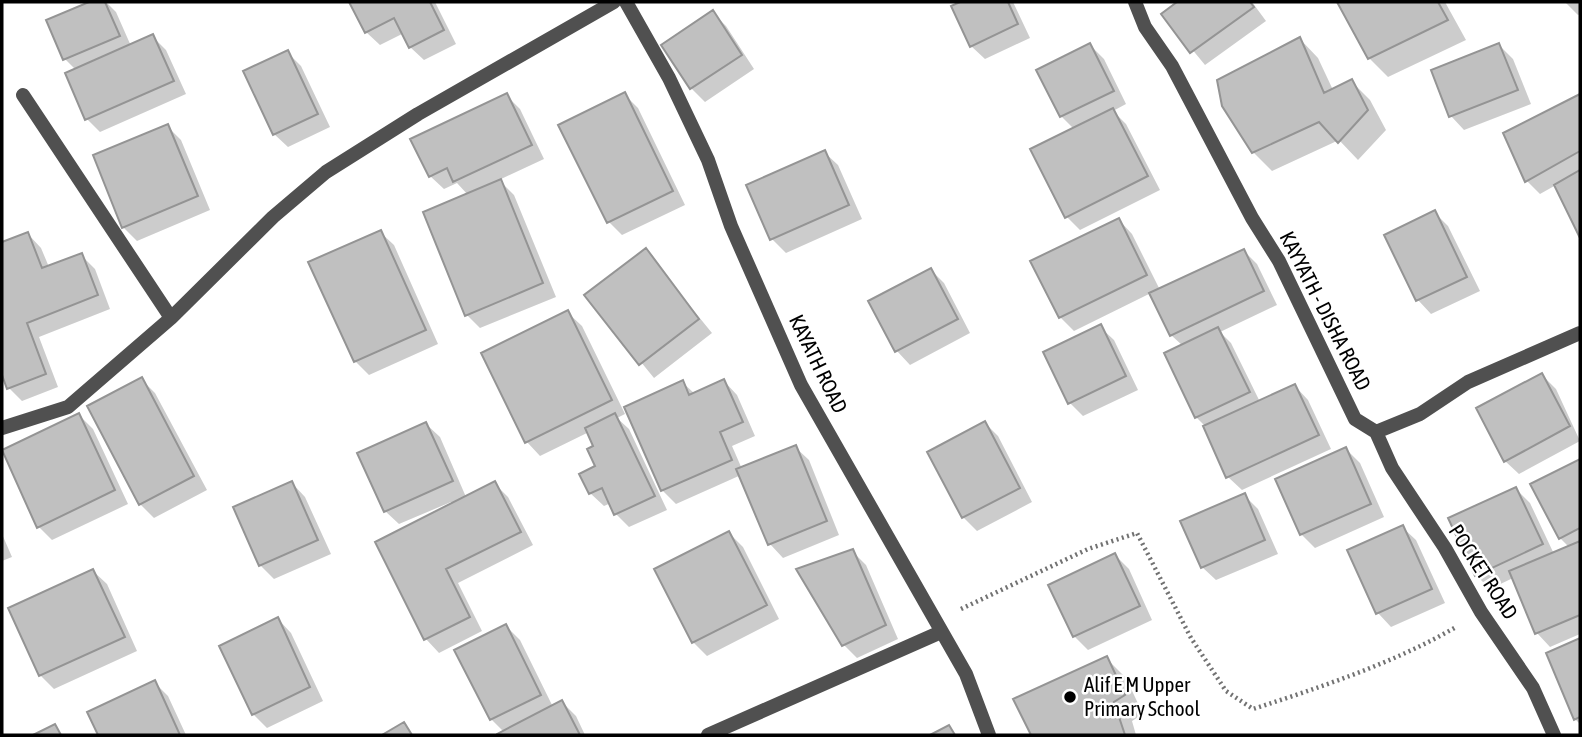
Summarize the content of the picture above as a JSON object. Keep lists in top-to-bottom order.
{
  "streets": {
    "street": ["KAYYATH - DISHA ROAD", "KAYATH ROAD", "POCKET ROAD"]
  },
  "crossings": [
    ["KAYYATH - DISHA ROAD", "POCKET ROAD"]
  ],
  "places": ["Alif E M Upper Primary School"]
}
